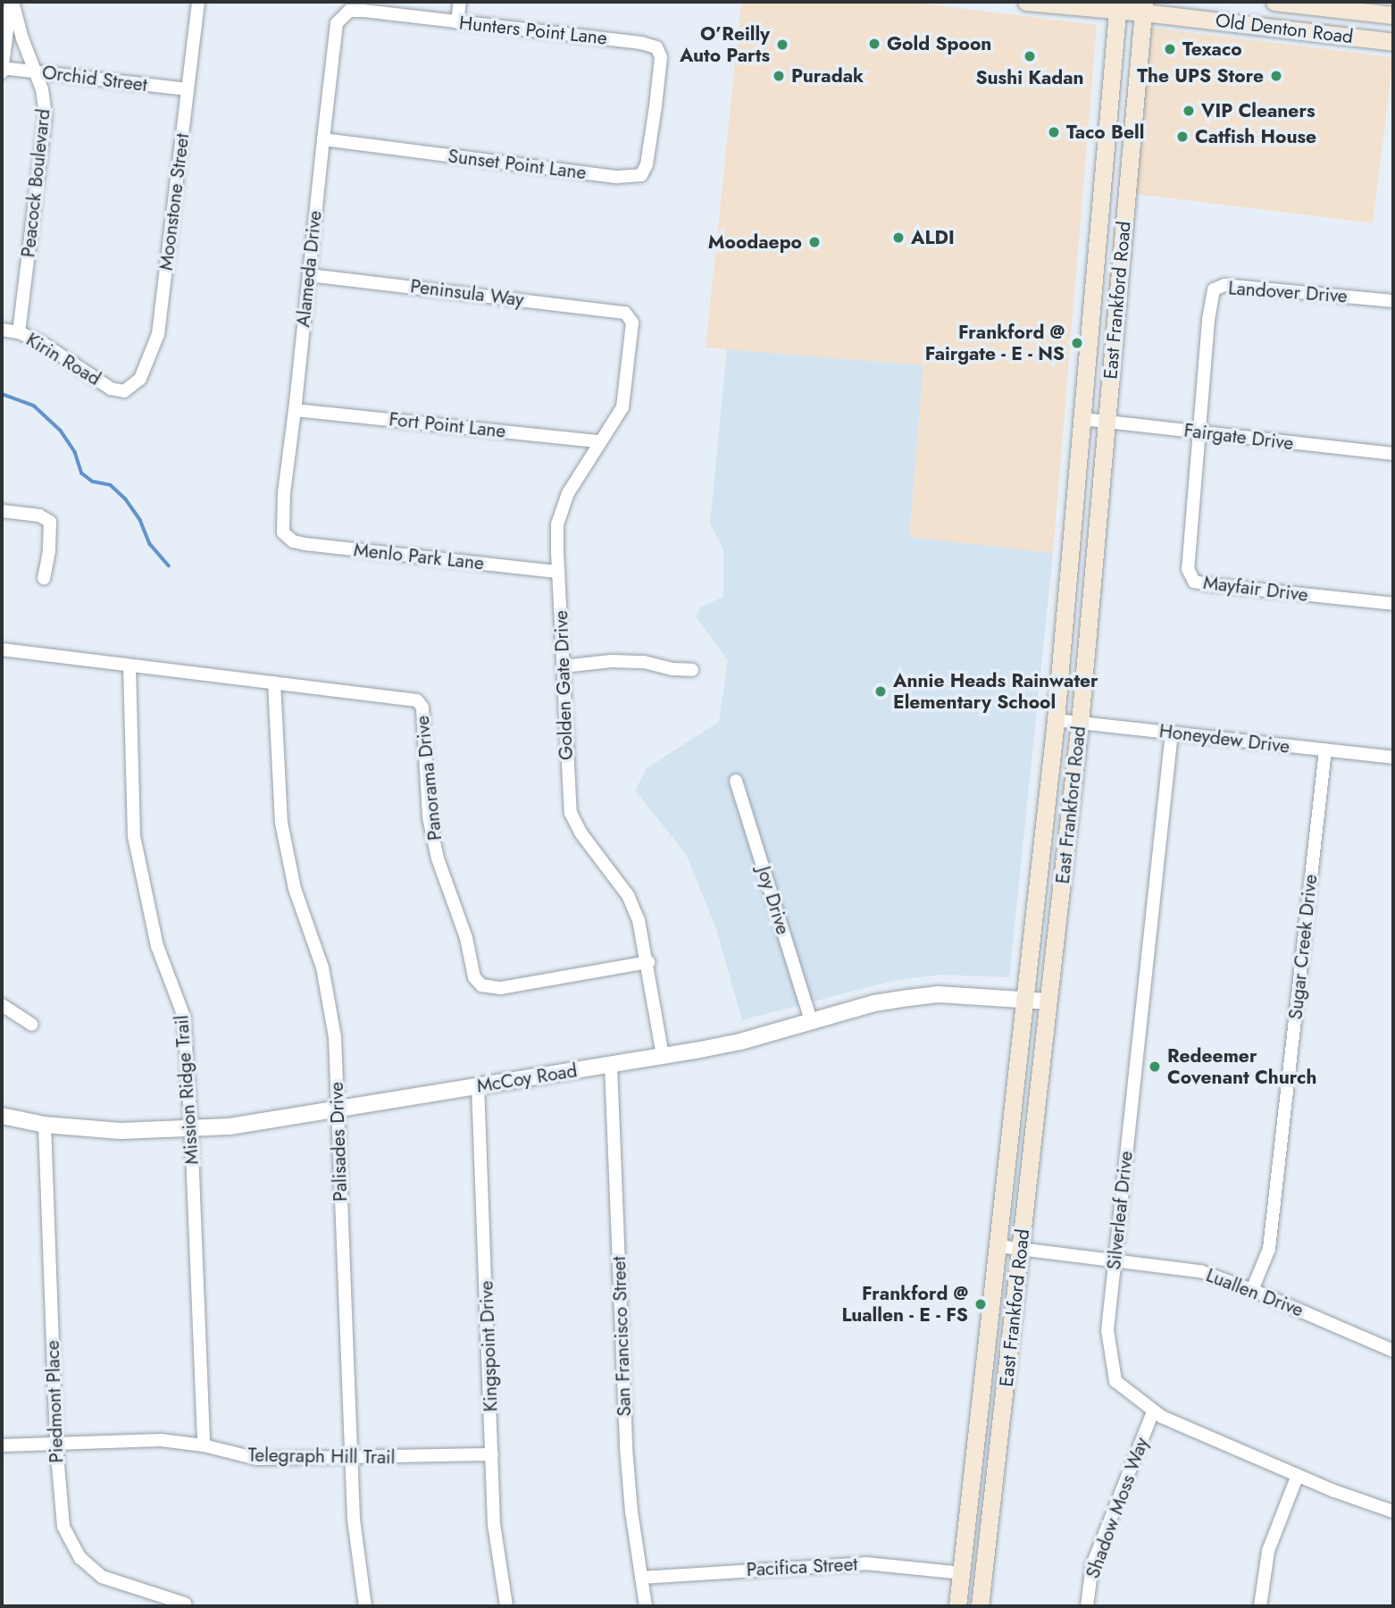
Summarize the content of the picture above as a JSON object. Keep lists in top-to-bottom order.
{
  "streets": {
    "main road": ["Old Denton Road", "East Frankford Road"],
    "street": [
      "Hunters Point Lane",
      "Orchid Street",
      "Sunset Point Lane",
      "Peacock Boulevard",
      "Moonstone Street",
      "Alameda Drive",
      "Landover Drive",
      "Peninsula Way",
      "Kirin Road",
      "Fort Point Lane",
      "Fairgate Drive",
      "Menlo Park Lane",
      "Mayfair Drive",
      "Golden Gate Drive",
      "Honeydew Drive",
      "Panorama Drive",
      "Joy Drive",
      "Sugar Creek Drive",
      "McCoy Road",
      "Mission Ridge Trail",
      "Palisades Drive",
      "Silverleaf Drive",
      "Luallen Drive",
      "San Francisco Street",
      "Kingspoint Drive",
      "Piedmont Place",
      "Telegraph Hill Trail",
      "Shadow Moss Way",
      "Pacifica Street"
    ]
  },
  "crossings": [
    ["Old Denton Road", "East Frankford Road"],
    ["Hunters Point Lane", "Sunset Point Lane"],
    ["Hunters Point Lane", "Alameda Drive"],
    ["Orchid Street", "Peacock Boulevard"],
    ["Orchid Street", "Moonstone Street"],
    ["Sunset Point Lane", "Alameda Drive"],
    ["Peacock Boulevard", "Kirin Road"],
    ["Moonstone Street", "Kirin Road"],
    ["Alameda Drive", "Peninsula Way"],
    ["Alameda Drive", "Fort Point Lane"],
    ["Alameda Drive", "Menlo Park Lane"],
    ["Landover Drive", "Fairgate Drive"],
    ["Landover Drive", "Mayfair Drive"],
    ["Peninsula Way", "Golden Gate Drive"],
    ["East Frankford Road", "Fairgate Drive"],
    ["East Frankford Road", "Honeydew Drive"],
    ["East Frankford Road", "McCoy Road"],
    ["East Frankford Road", "Luallen Drive"],
    ["East Frankford Road", "Pacifica Street"],
    ["Fort Point Lane", "Golden Gate Drive"],
    ["Fairgate Drive", "Mayfair Drive"],
    ["Menlo Park Lane", "Golden Gate Drive"],
    ["Golden Gate Drive", "Panorama Drive"],
    ["Golden Gate Drive", "McCoy Road"],
    ["Honeydew Drive", "Sugar Creek Drive"],
    ["Honeydew Drive", "Silverleaf Drive"],
    ["Panorama Drive", "Mission Ridge Trail"],
    ["Panorama Drive", "Palisades Drive"],
    ["Joy Drive", "McCoy Road"],
    ["Sugar Creek Drive", "Luallen Drive"],
    ["McCoy Road", "Mission Ridge Trail"],
    ["McCoy Road", "Palisades Drive"],
    ["McCoy Road", "San Francisco Street"],
    ["McCoy Road", "Kingspoint Drive"],
    ["McCoy Road", "Piedmont Place"],
    ["Mission Ridge Trail", "Telegraph Hill Trail"],
    ["Palisades Drive", "Telegraph Hill Trail"],
    ["Silverleaf Drive", "Luallen Drive"],
    ["Silverleaf Drive", "Shadow Moss Way"],
    ["San Francisco Street", "Pacifica Street"],
    ["Kingspoint Drive", "Telegraph Hill Trail"],
    ["Piedmont Place", "Telegraph Hill Trail"]
  ],
  "places": [
    "Gold Spoon",
    "O’Reilly Auto Parts",
    "Texaco",
    "Sushi Kadan",
    "Puradak",
    "The UPS Store",
    "VIP Cleaners",
    "Taco Bell",
    "Catfish House",
    "ALDI",
    "Moodaepo",
    "Frankford @ Fairgate - E - NS",
    "Annie Heads Rainwater Elementary School",
    "Redeemer Covenant Church",
    "Frankford @ Luallen - E - FS"
  ]
}
